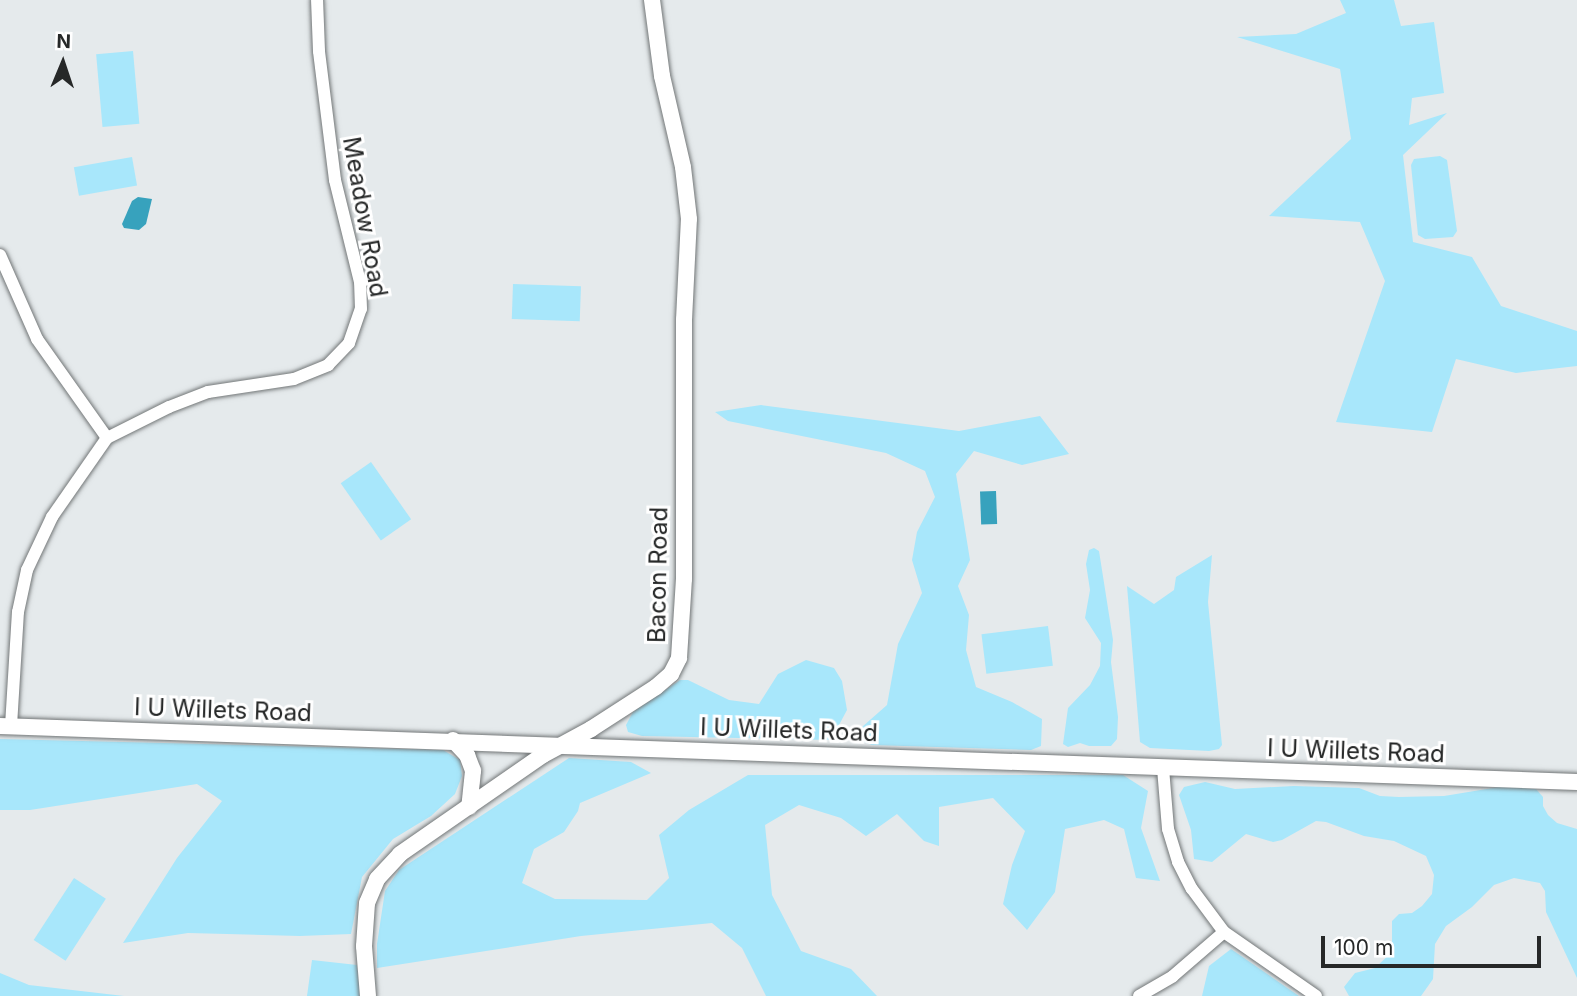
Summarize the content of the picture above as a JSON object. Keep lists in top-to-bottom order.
{
  "streets": {
    "street": ["Meadow Road", "Bacon Road", "I U Willets Road"]
  },
  "crossings": [
    ["Meadow Road", "I U Willets Road"],
    ["Bacon Road", "I U Willets Road"]
  ],
  "scale_bar": "100 m",
  "north": "top"
}
